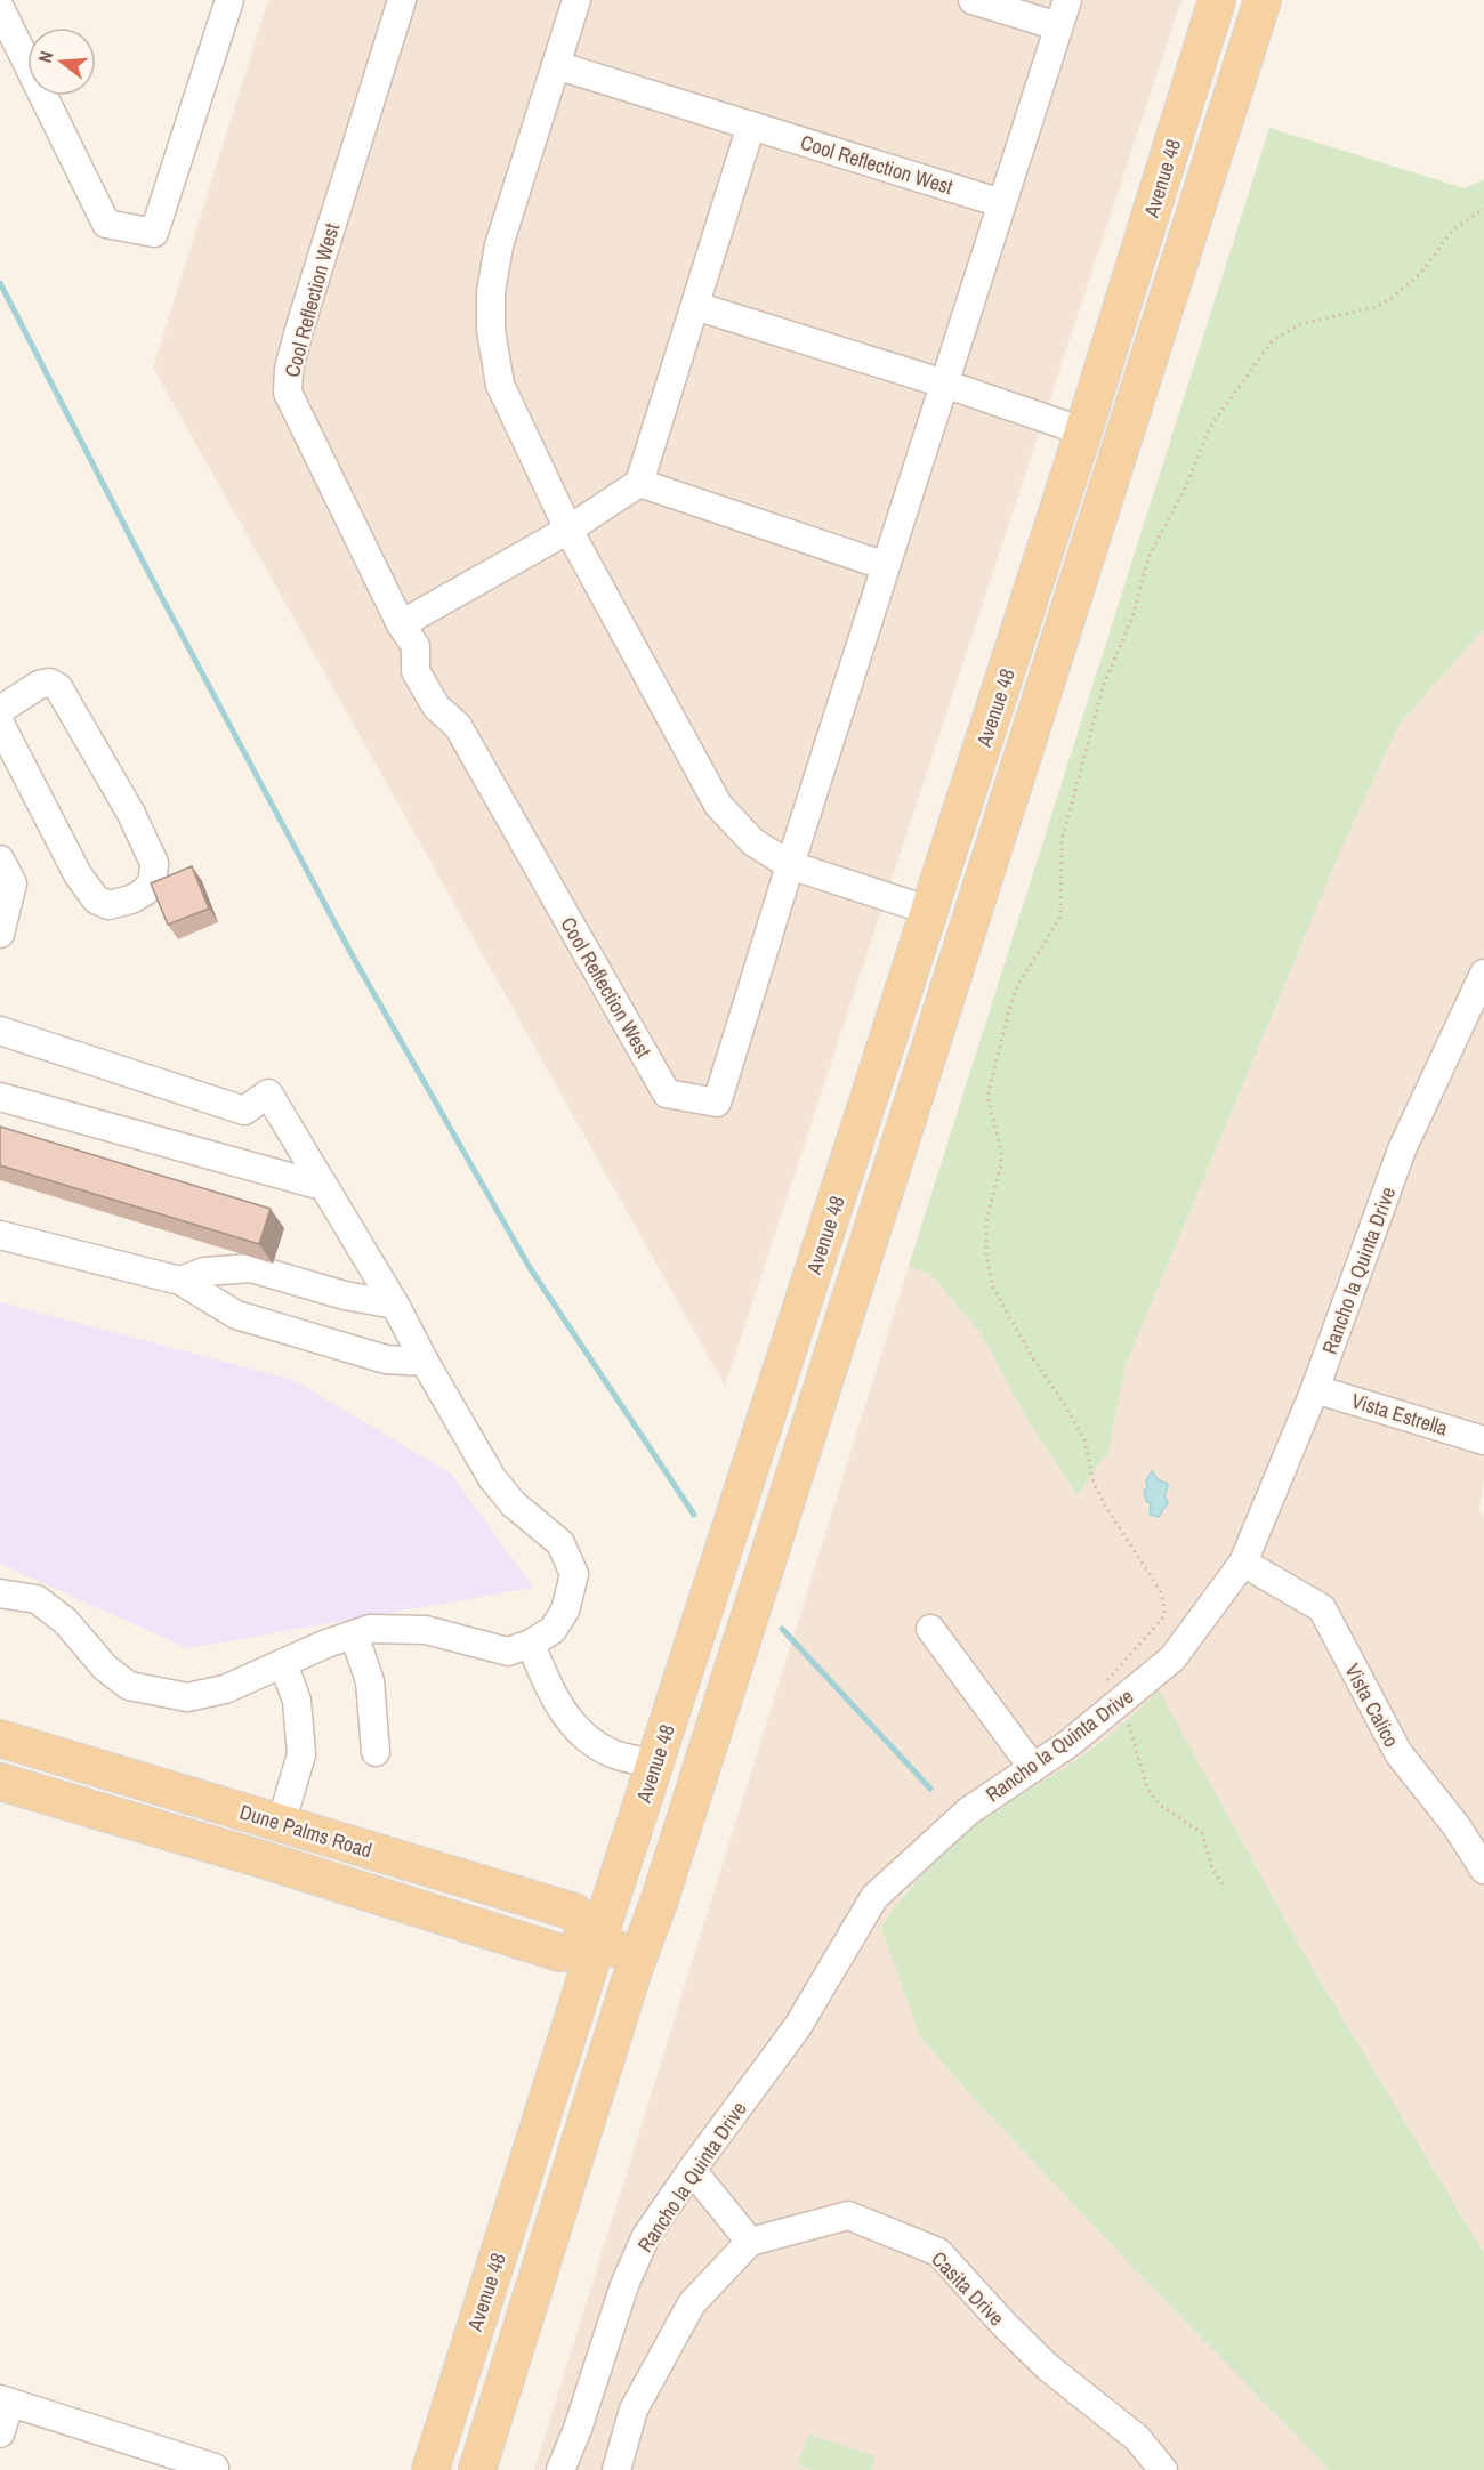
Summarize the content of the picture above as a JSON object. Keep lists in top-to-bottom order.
{
  "streets": {
    "main road": ["Avenue 48", "Dune Palms Road"],
    "street": [
      "Cool Reflection West",
      "Rancho la Quinta Drive",
      "Vista Estrella",
      "Vista Calico",
      "Casita Drive"
    ]
  },
  "crossings": [
    ["Avenue 48", "Dune Palms Road"],
    ["Rancho la Quinta Drive", "Vista Estrella"],
    ["Rancho la Quinta Drive", "Vista Calico"]
  ],
  "north": "left"
}
